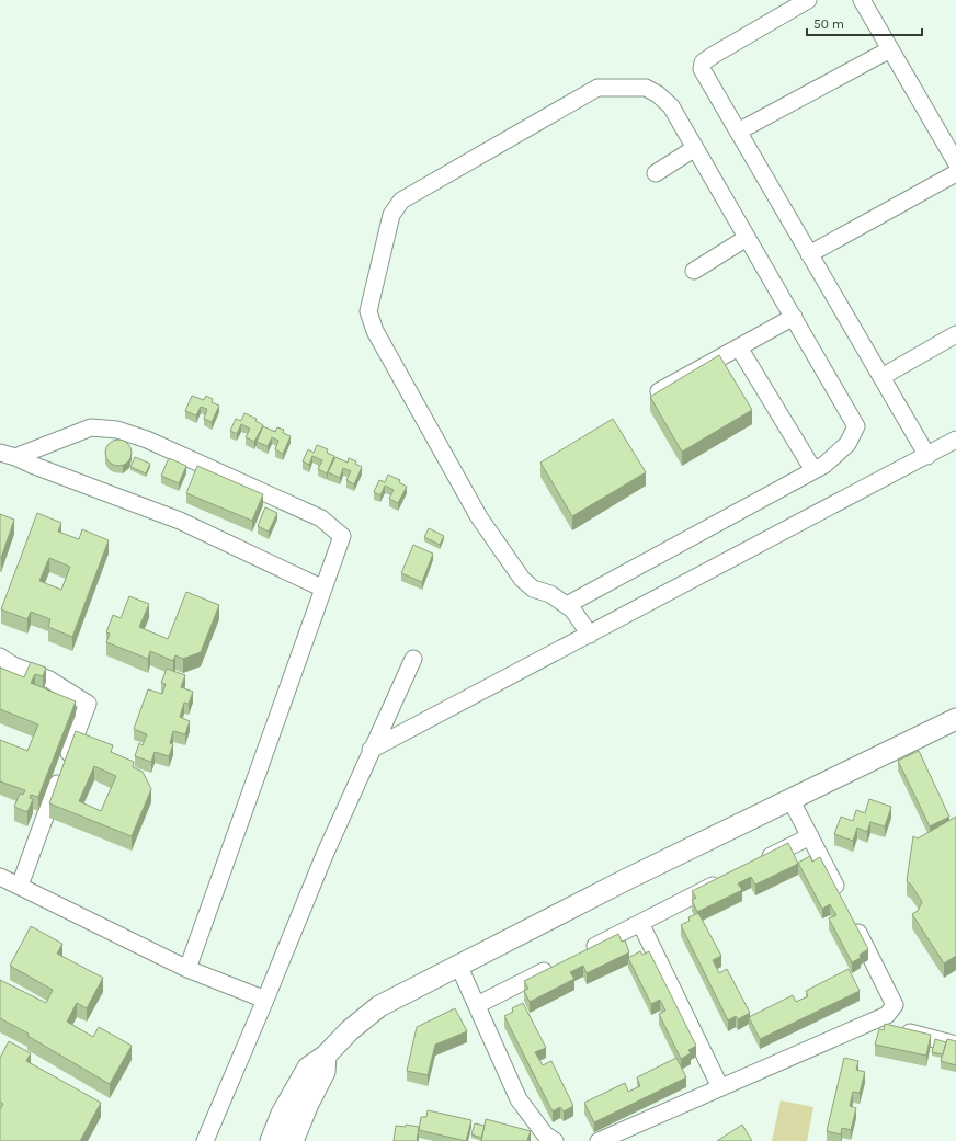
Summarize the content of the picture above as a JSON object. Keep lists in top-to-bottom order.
{
  "scale_bar": "50 m"
}
